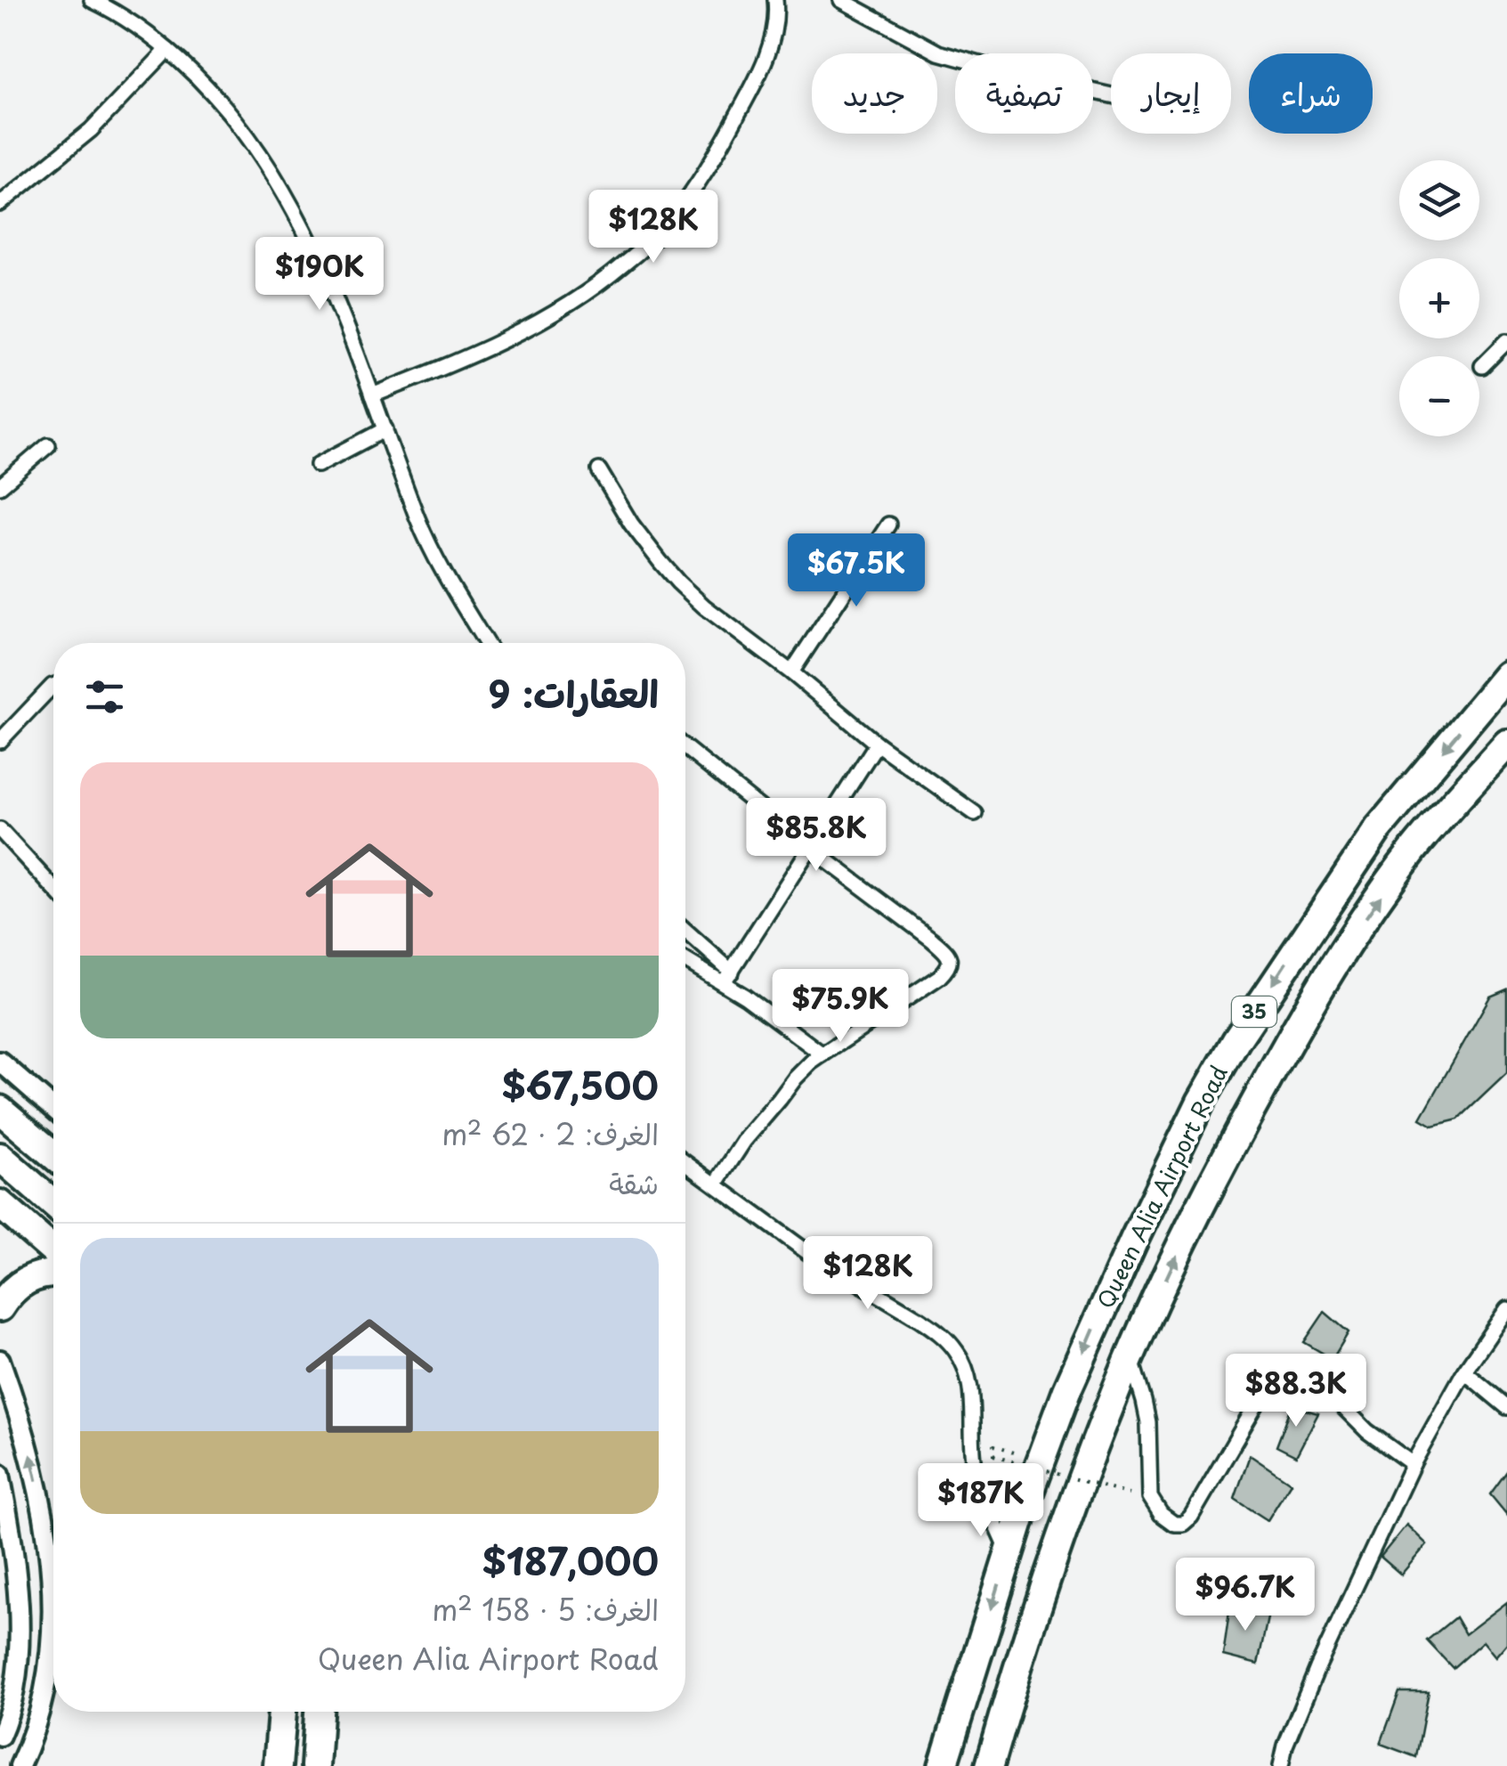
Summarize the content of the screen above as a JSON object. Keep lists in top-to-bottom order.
{
  "streets": {
    "highway": ["35", "Queen Alia Airport Road"]
  },
  "page": {
    "chip": [
      "شراء",
      "إيجار",
      "تصفية",
      "جديد"
    ],
    "map_buttons": ["+", "−"],
    "price": [
      "$128K",
      "$190K",
      "$67.5K",
      "$85.8K",
      "$75.9K",
      "$128K",
      "$88.3K",
      "$187K",
      "$96.7K"
    ],
    "heading": "العقارات: 9",
    "list": [
      {
        "name": "$67,500",
        "note": "الغرف: 2 · 62 m² · شقة"
      },
      {
        "name": "$187,000",
        "note": "الغرف: 5 · 158 m² · Queen Alia Airport Road"
      }
    ]
  }
}
